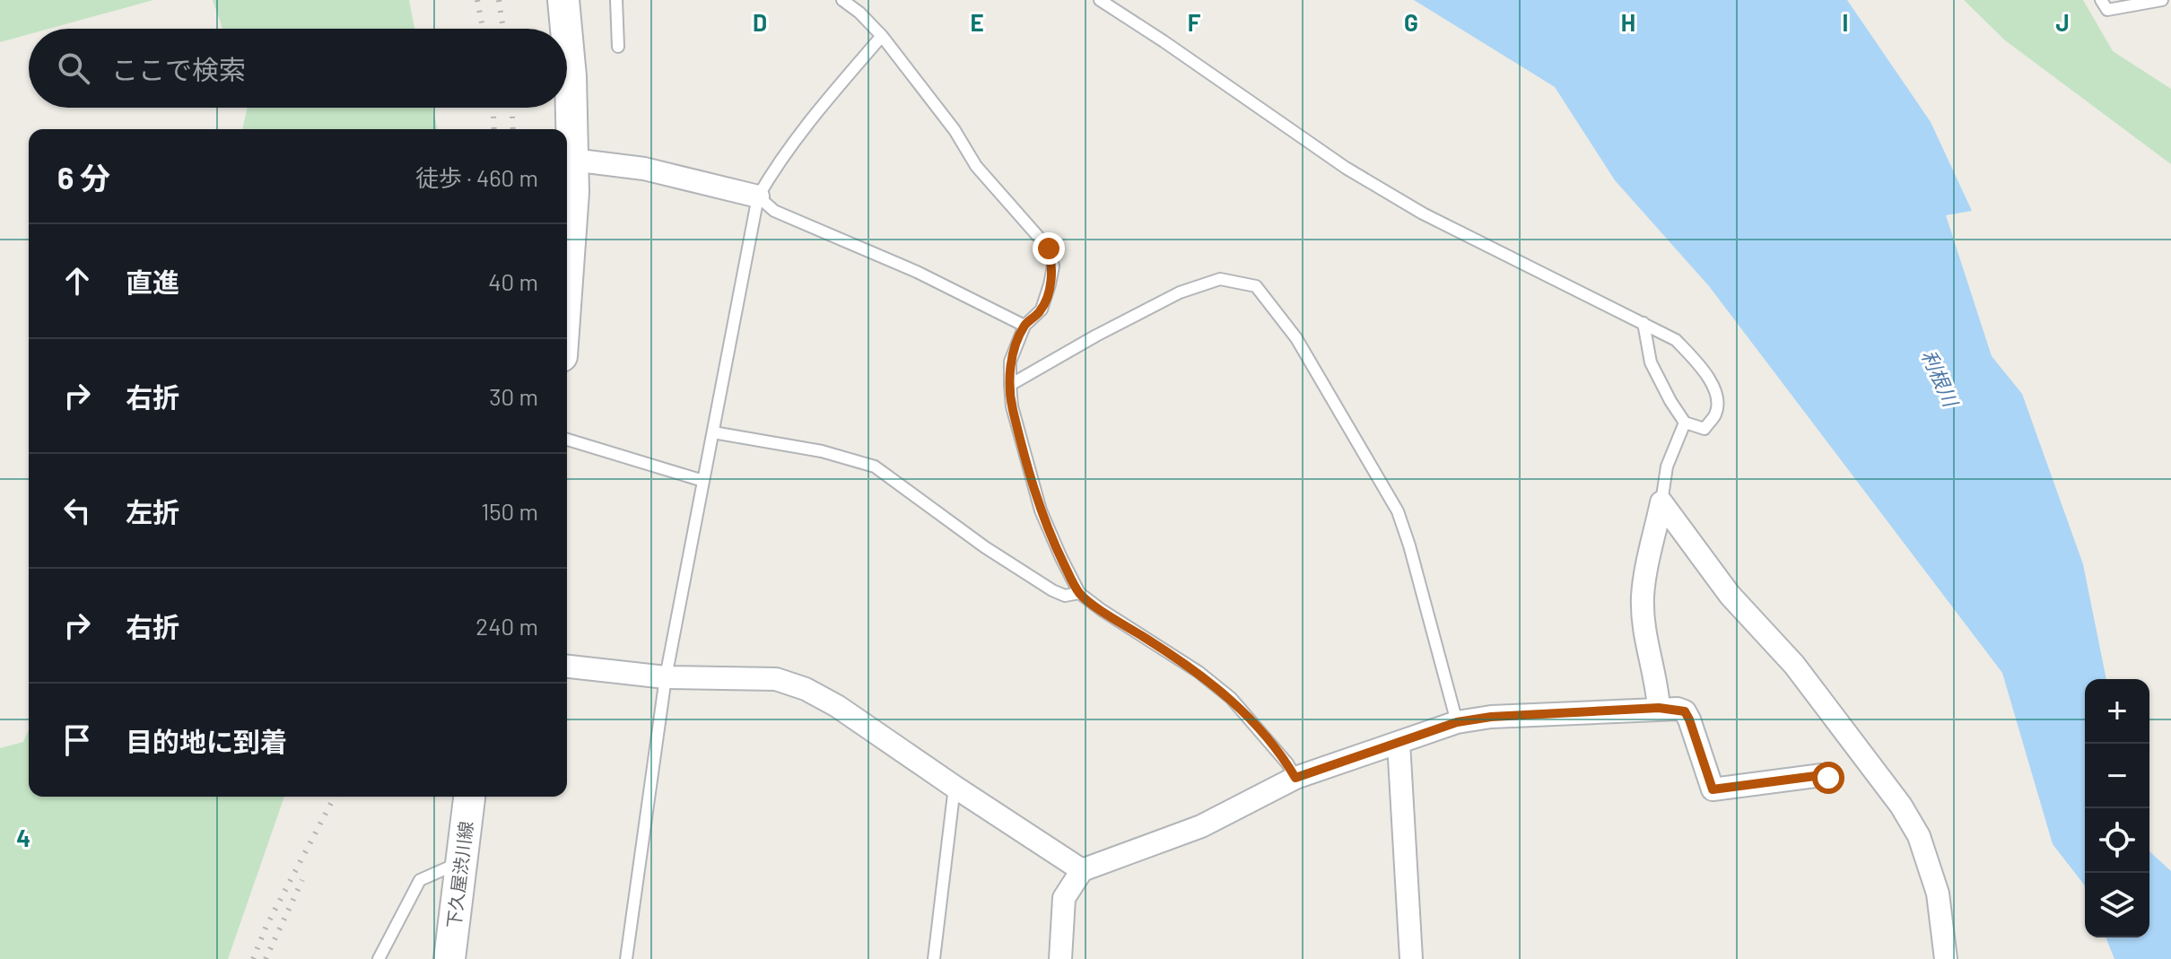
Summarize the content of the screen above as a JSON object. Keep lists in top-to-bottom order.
{
  "streets": {
    "main road": ["下久屋渋川線"]
  },
  "water": ["利根川"],
  "page": {
    "search": "ここで検索",
    "heading": ["6 分", "徒歩 · 460 m"],
    "list": [
      ["直進", "40 m"],
      ["右折", "30 m"],
      ["左折", "150 m"],
      ["右折", "240 m"],
      "目的地に到着"
    ],
    "map_buttons": ["+", "−"]
  },
  "grid": {
    "columns": [
      "D",
      "E",
      "F",
      "G",
      "H",
      "I",
      "J"
    ],
    "rows": ["4"]
  }
}
